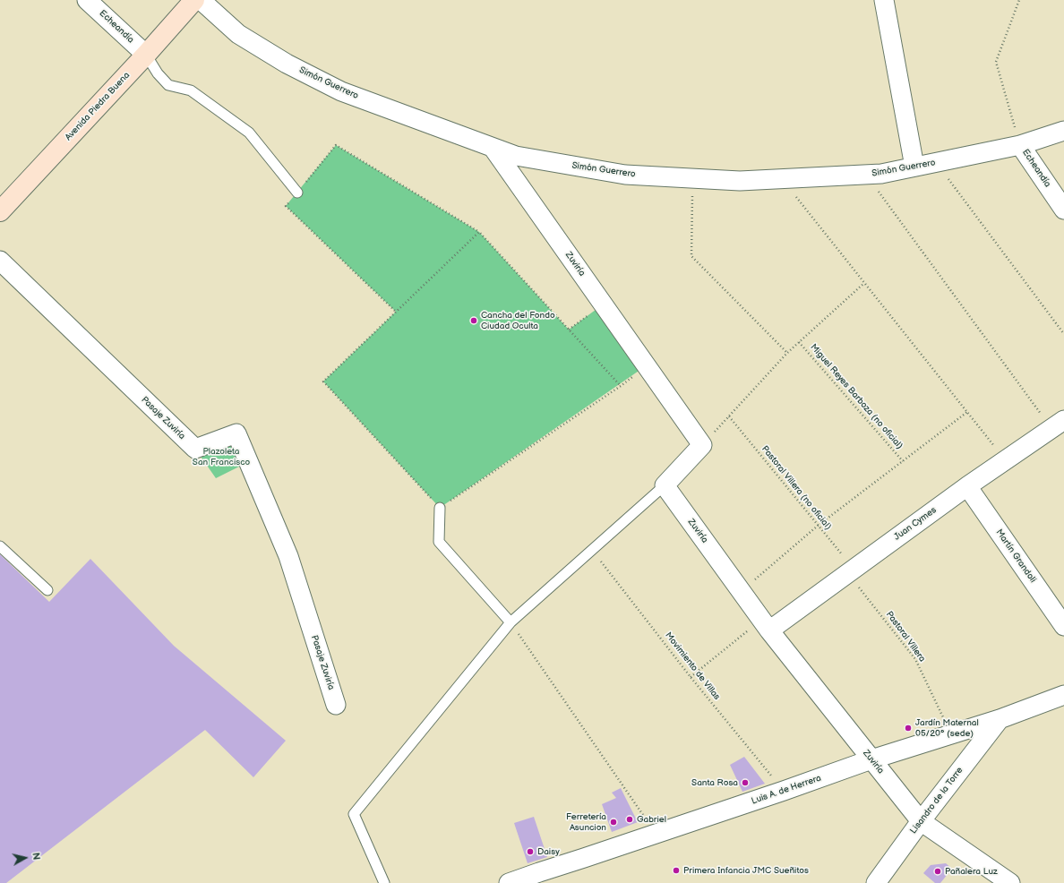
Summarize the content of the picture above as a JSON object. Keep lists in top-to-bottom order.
{
  "streets": {
    "main road": ["Avenida Piedra Buena"],
    "street": [
      "Echeandía",
      "Simón Guerrero",
      "Zuviría",
      "Pasaje Zuviría",
      "Juan Cymes",
      "Martín Grandoli",
      "Luis A. de Herrera",
      "Lisandro de la Torre"
    ],
    "path": [
      "Miguel Reyes Barboza (no oficial)",
      "Pastoral Villera (no oficial)",
      "Pastoral Villera",
      "Movimiento de Villas"
    ]
  },
  "crossings": [
    ["Echeandía", "Simón Guerrero"],
    ["Echeandía", "Avenida Piedra Buena"],
    ["Simón Guerrero", "Zuviría"],
    ["Zuviría", "Juan Cymes"],
    ["Zuviría", "Luis A. de Herrera"],
    ["Zuviría", "Lisandro de la Torre"],
    ["Pastoral Villera (no oficial)", "Juan Cymes"],
    ["Pastoral Villera (no oficial)", "Pastoral Villera"],
    ["Juan Cymes", "Martín Grandoli"],
    ["Juan Cymes", "Pastoral Villera"],
    ["Pastoral Villera", "Luis A. de Herrera"],
    ["Movimiento de Villas", "Luis A. de Herrera"],
    ["Luis A. de Herrera", "Lisandro de la Torre"]
  ],
  "parks": ["Plazoleta San Francisco"],
  "places": [
    "Cancha del Fondo Ciudad Oculta",
    "Jardín Maternal 05/20° (sede)",
    "Santa Rosa",
    "Gabriel",
    "Ferretería Asuncion",
    "Daisy",
    "Primera Infancia JMC Sueñitos",
    "Pañalera Luz"
  ],
  "north": "right"
}
